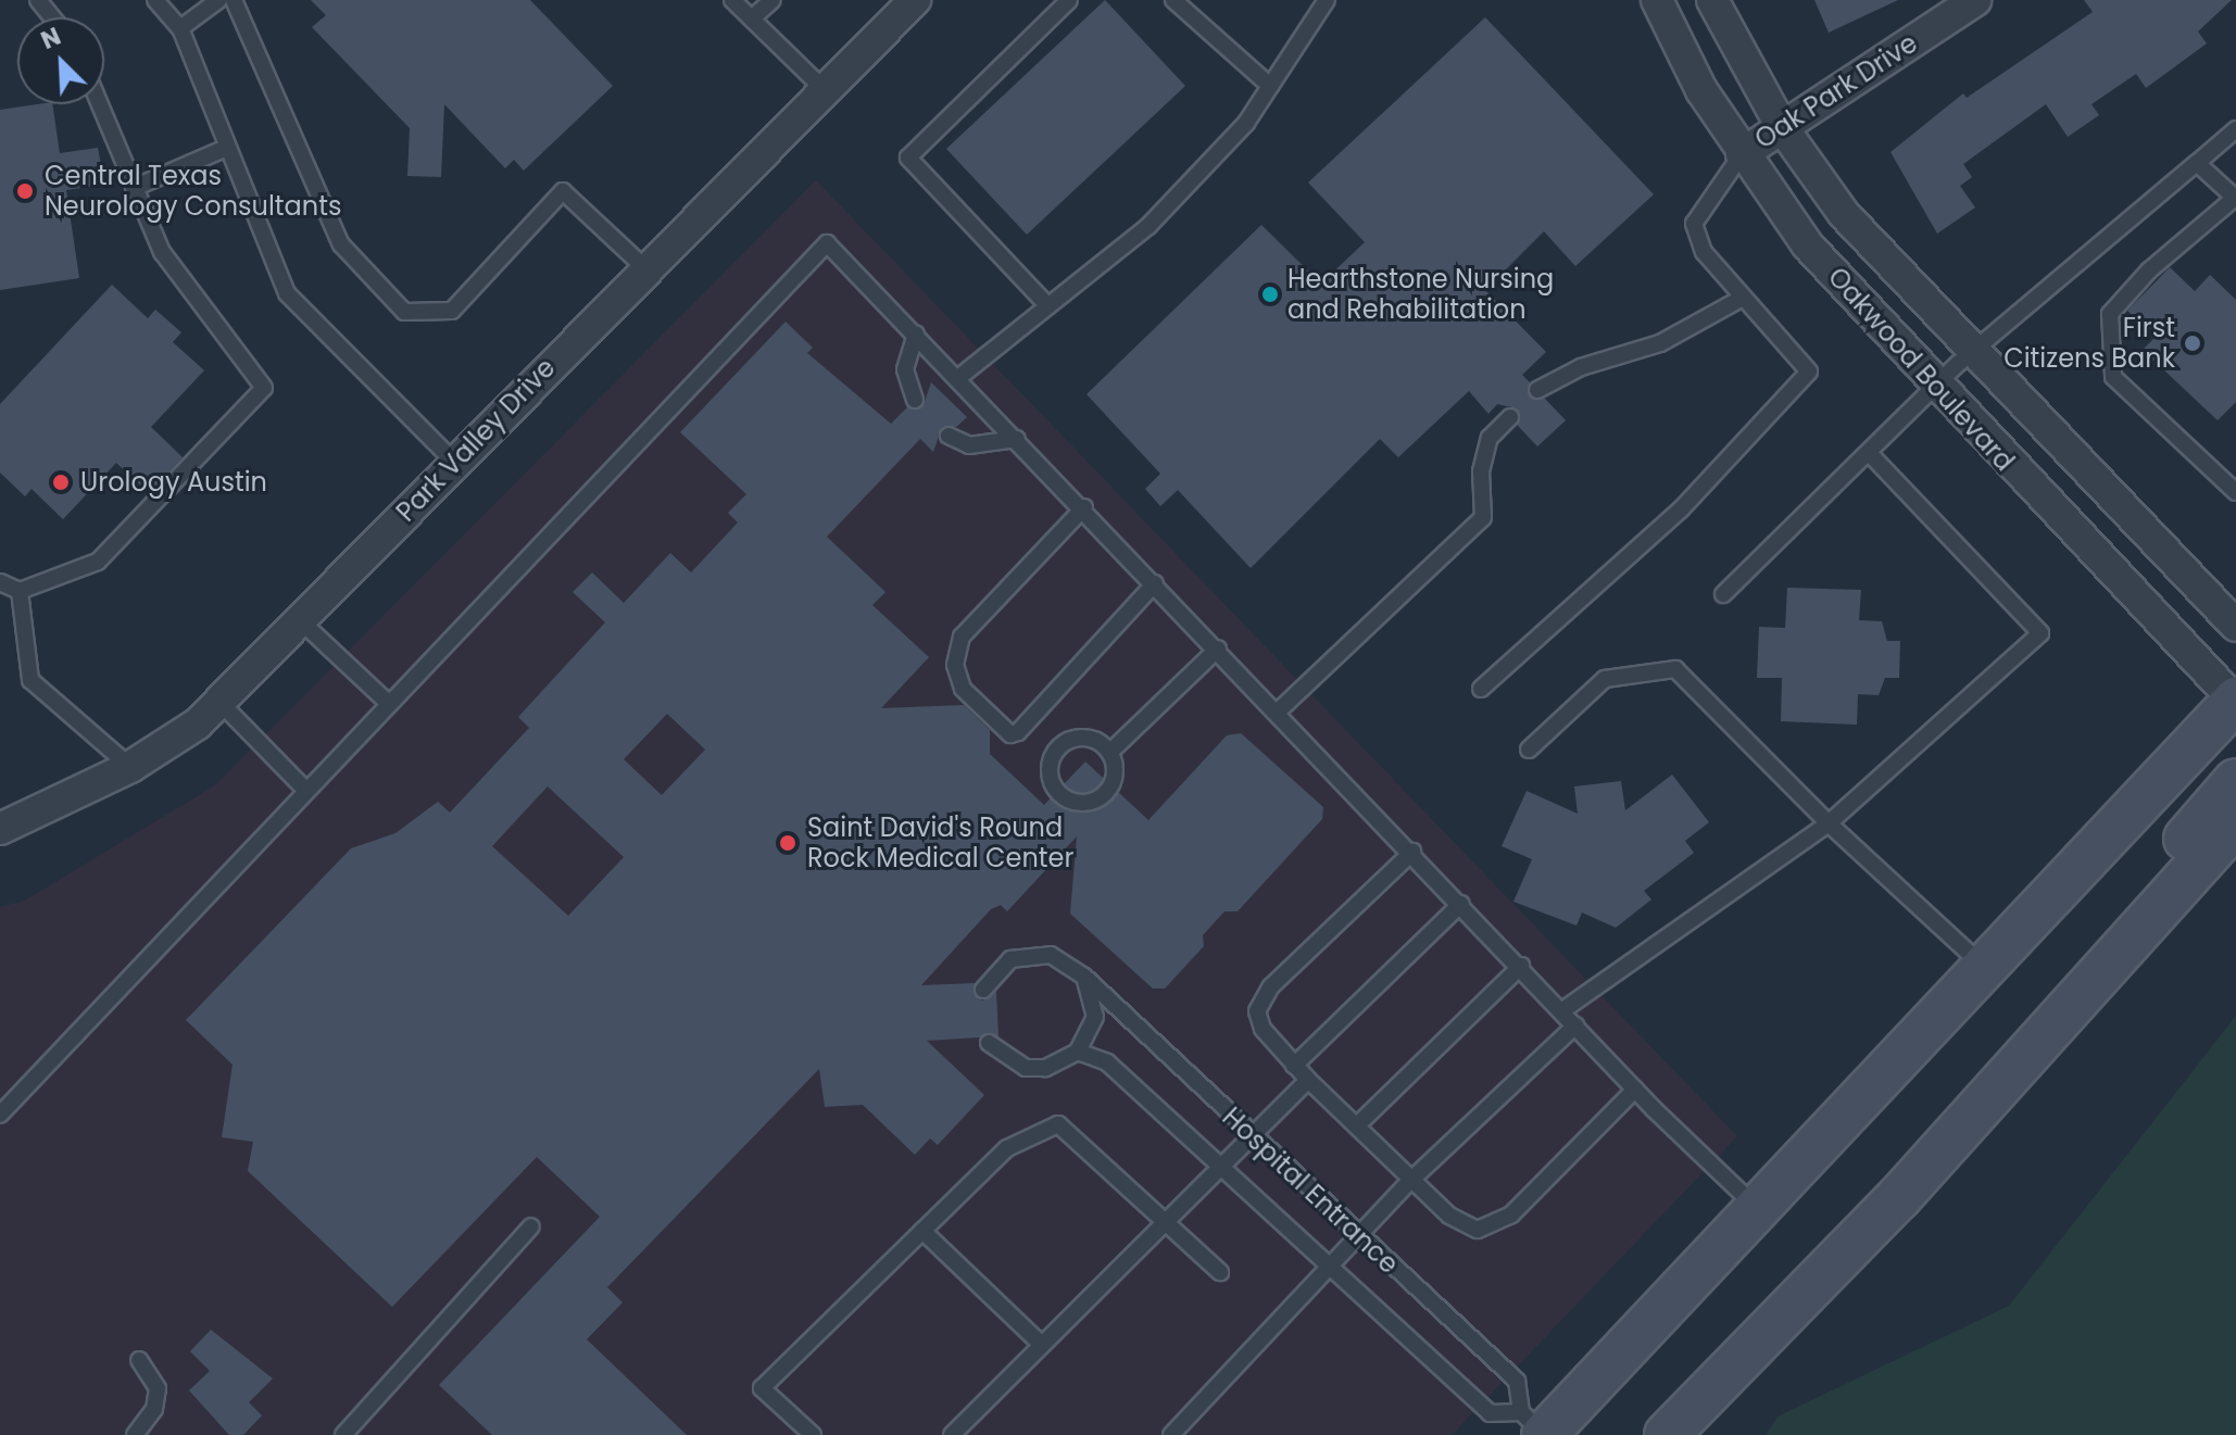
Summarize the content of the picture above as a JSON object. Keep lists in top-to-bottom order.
{
  "streets": {
    "street": ["Oak Park Drive", "Oakwood Boulevard", "Park Valley Drive"],
    "lane": ["Hospital Entrance"]
  },
  "crossings": [
    ["Oak Park Drive", "Oakwood Boulevard"]
  ],
  "places": [
    "Central Texas Neurology Consultants",
    "Hearthstone Nursing and Rehabilitation",
    "First Citizens Bank",
    "Urology Austin",
    "Saint David's Round Rock Medical Center"
  ],
  "north": "top left"
}
